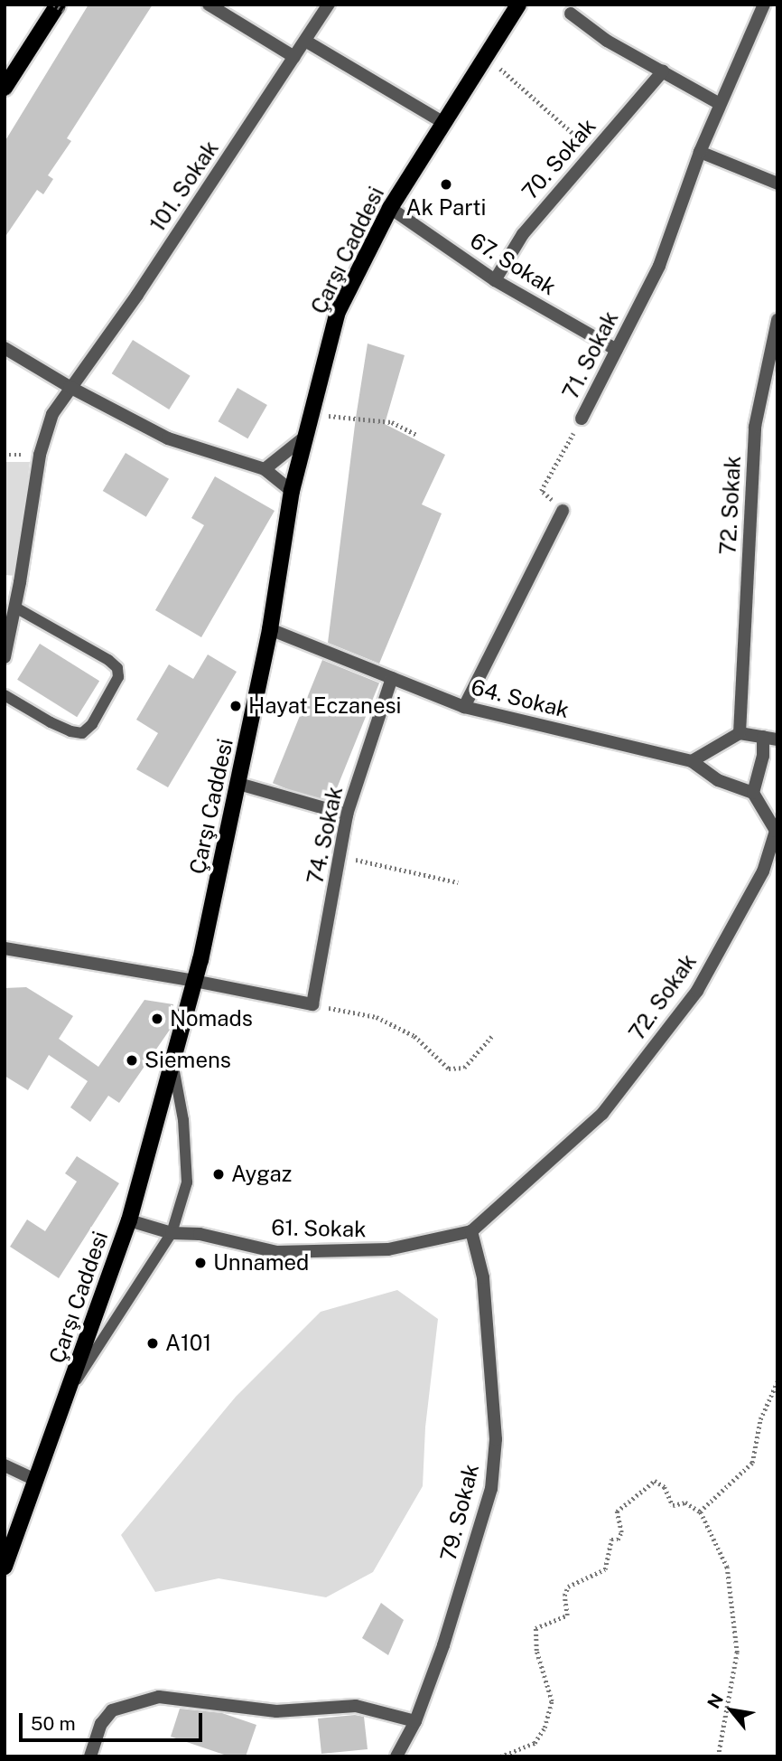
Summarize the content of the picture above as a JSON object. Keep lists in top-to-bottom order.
{
  "streets": {
    "main road": ["Çarşı Caddesi"],
    "street": [
      "70. Sokak",
      "101. Sokak",
      "67. Sokak",
      "71. Sokak",
      "72. Sokak",
      "64. Sokak",
      "74. Sokak",
      "61. Sokak",
      "79. Sokak"
    ]
  },
  "crossings": [
    ["70. Sokak", "67. Sokak"],
    ["Çarşı Caddesi", "67. Sokak"],
    ["Çarşı Caddesi", "64. Sokak"],
    ["Çarşı Caddesi", "61. Sokak"],
    ["67. Sokak", "71. Sokak"],
    ["72. Sokak", "61. Sokak"],
    ["72. Sokak", "79. Sokak"],
    ["64. Sokak", "74. Sokak"],
    ["61. Sokak", "79. Sokak"]
  ],
  "places": [
    "Ak Parti",
    "Hayat Eczanesi",
    "Nomads",
    "Siemens",
    "Aygaz",
    "Unnamed",
    "A101"
  ],
  "scale_bar": "50 m",
  "north": "top left"
}
